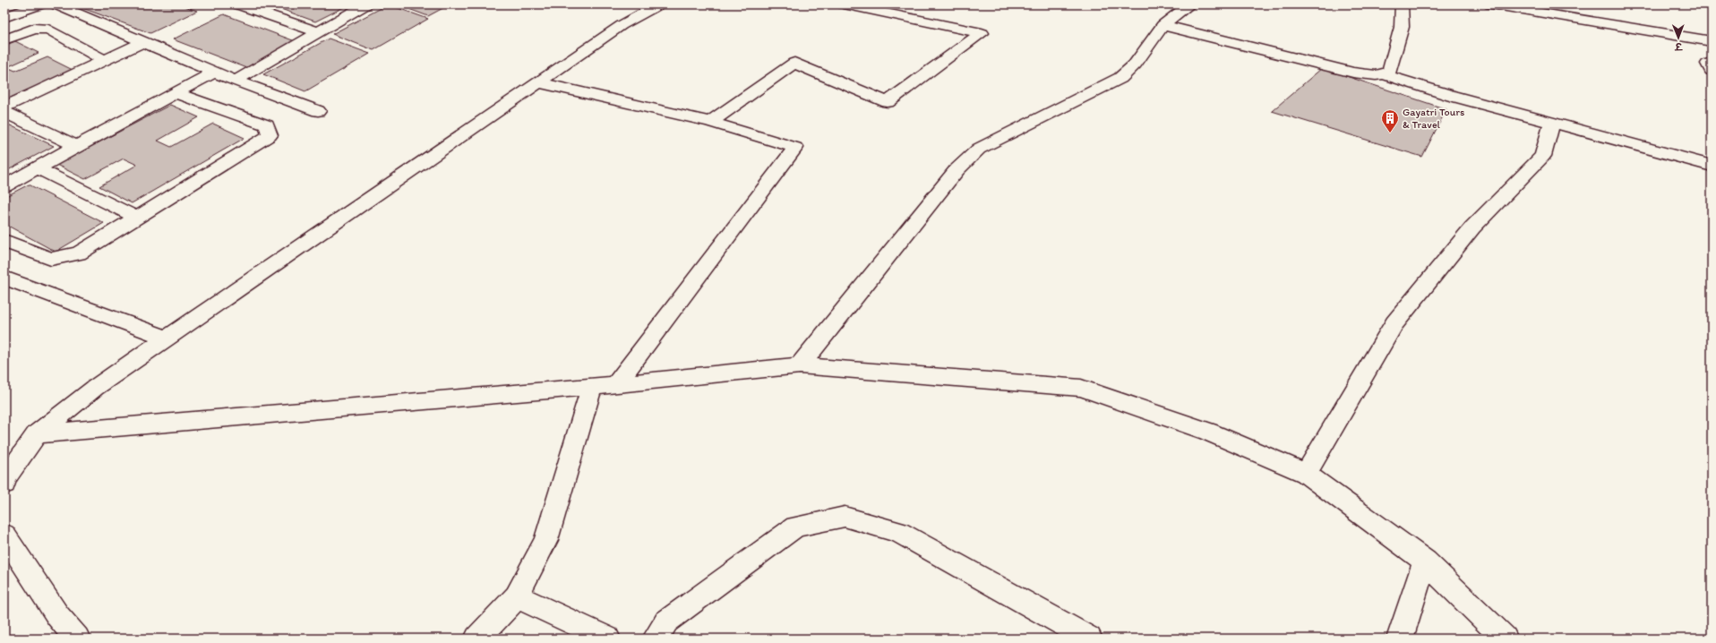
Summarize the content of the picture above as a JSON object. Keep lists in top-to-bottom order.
{
  "places": {
    "building": ["Gayatri Tours & Travel"]
  },
  "north": "bottom"
}
